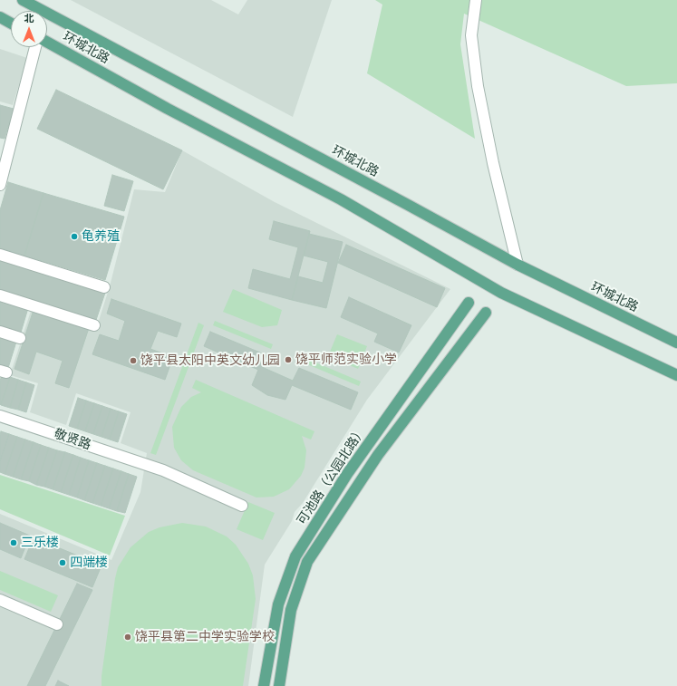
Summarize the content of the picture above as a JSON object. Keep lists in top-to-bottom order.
{
  "streets": {
    "main road": ["环城北路", "可池路（公园北路）"],
    "street": ["敬贤路"]
  },
  "places": [
    "龟养殖",
    "饶平师范实验小学",
    "饶平县太阳中英文幼儿园",
    "三乐楼",
    "四端楼",
    "饶平县第二中学实验学校"
  ],
  "north": "top"
}
